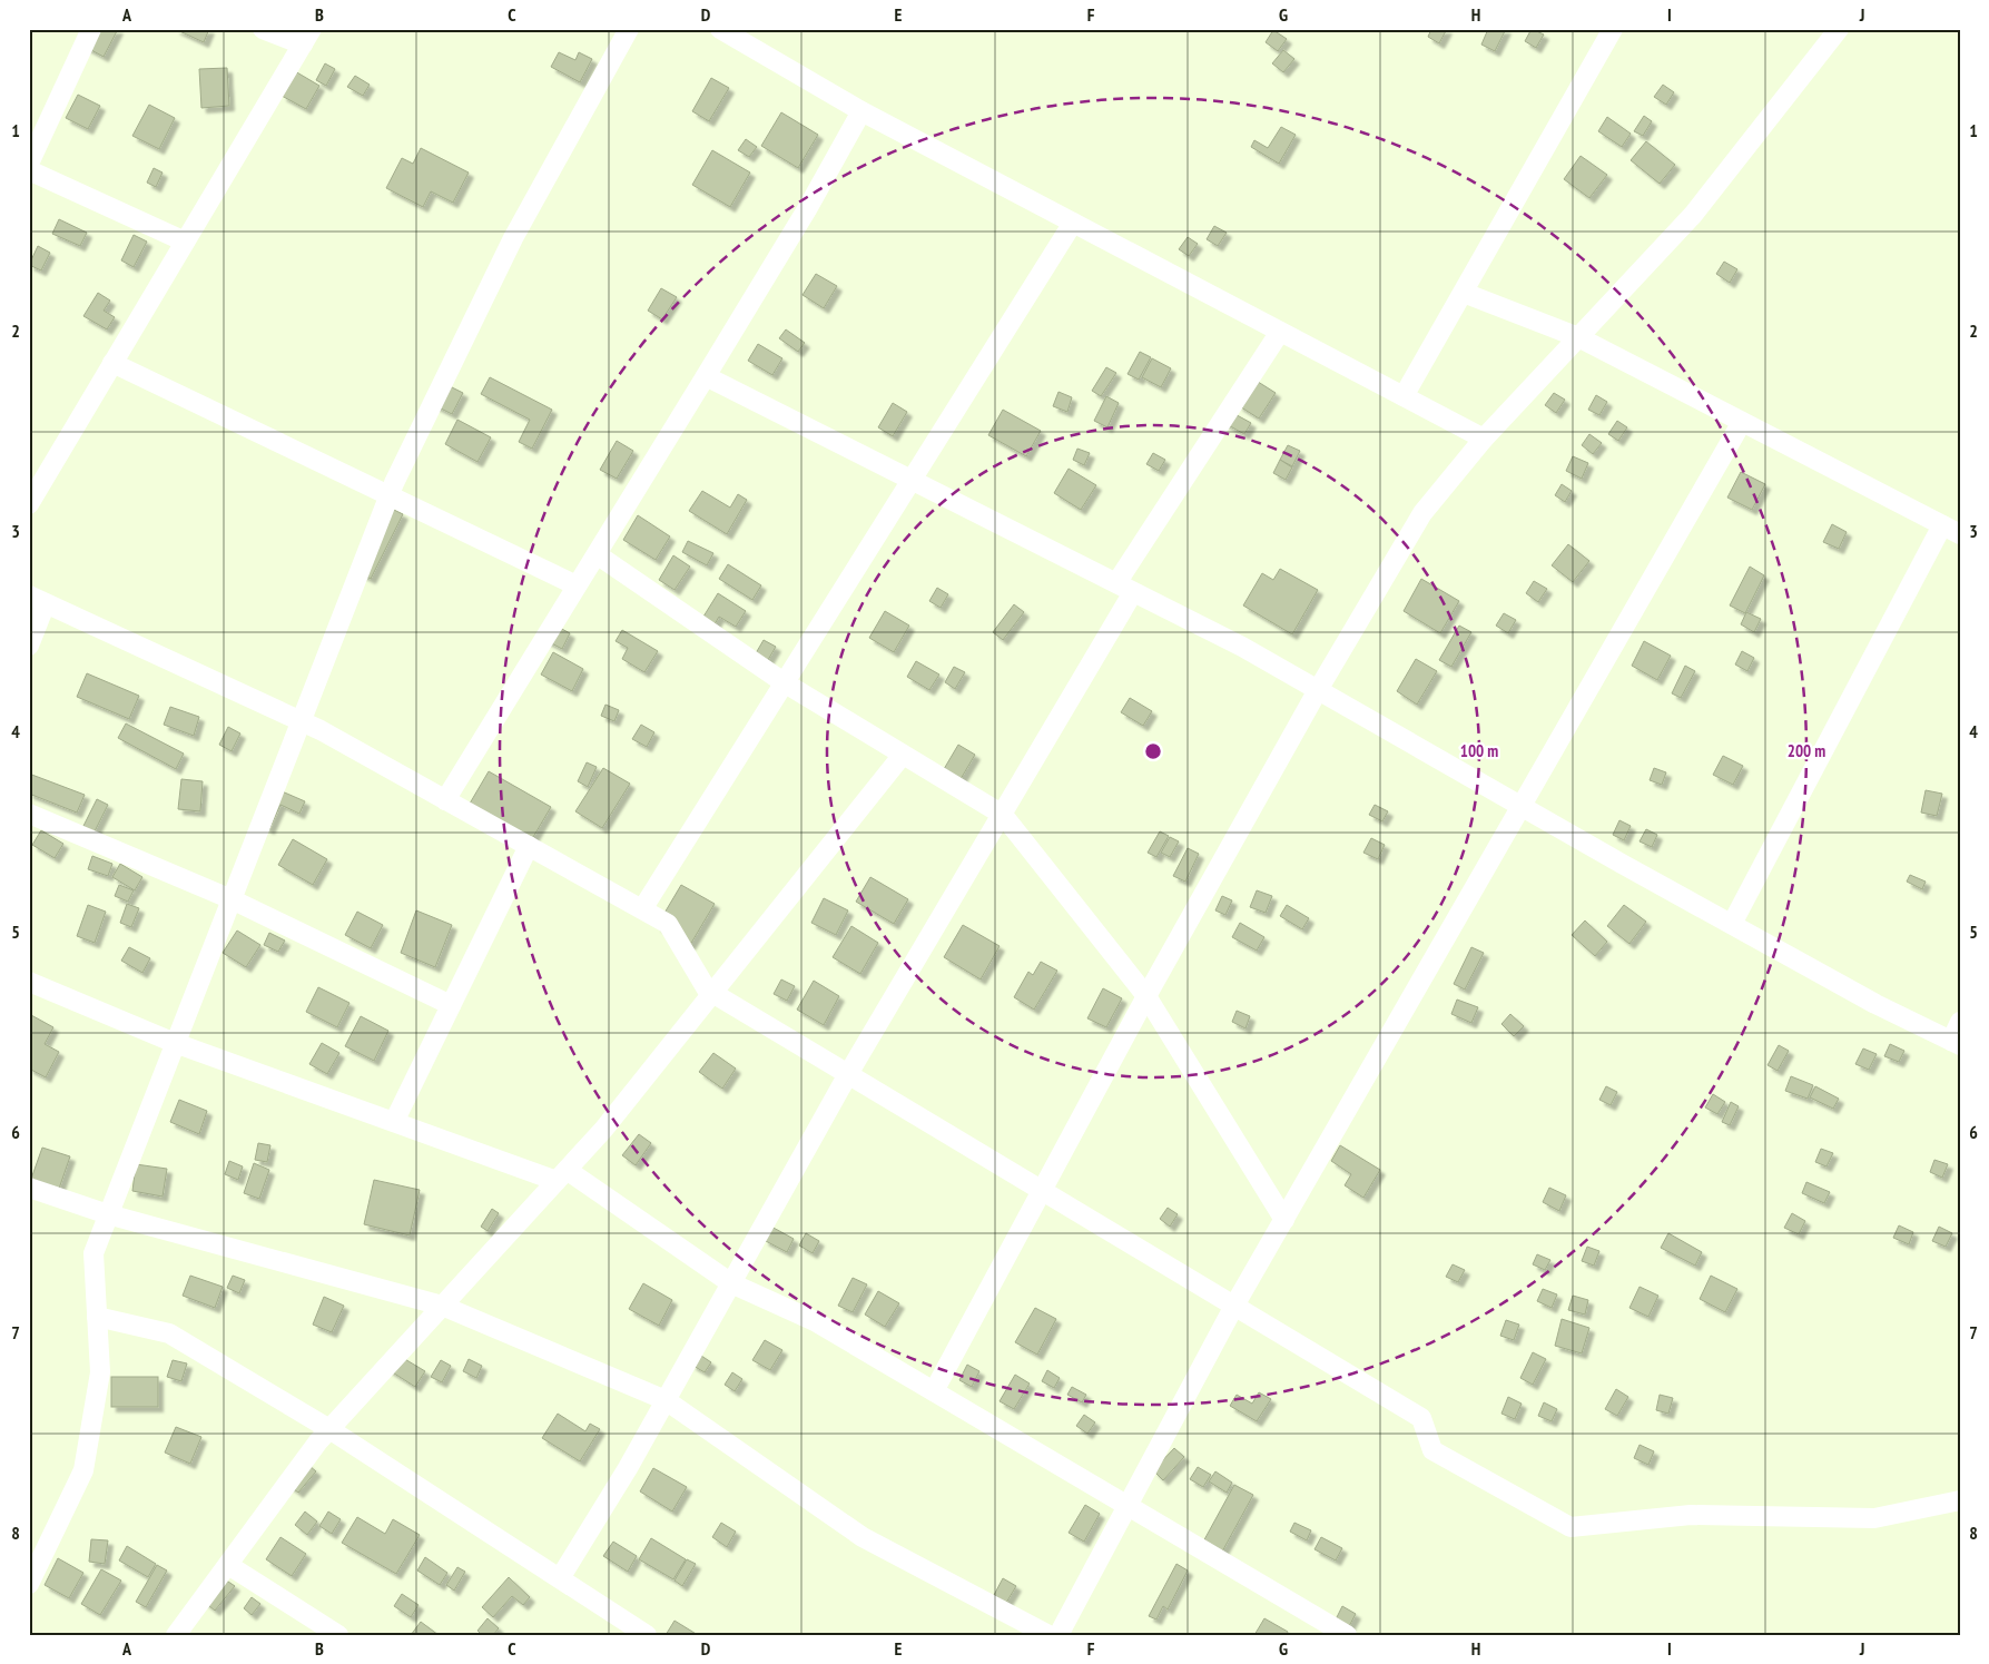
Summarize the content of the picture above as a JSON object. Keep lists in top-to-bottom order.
{
  "grid": {
    "columns": [
      "A",
      "B",
      "C",
      "D",
      "E",
      "F",
      "G",
      "H",
      "I",
      "J"
    ],
    "rows": [
      "1",
      "2",
      "3",
      "4",
      "5",
      "6",
      "7",
      "8"
    ]
  },
  "rings": ["100 m", "200 m"]
}
